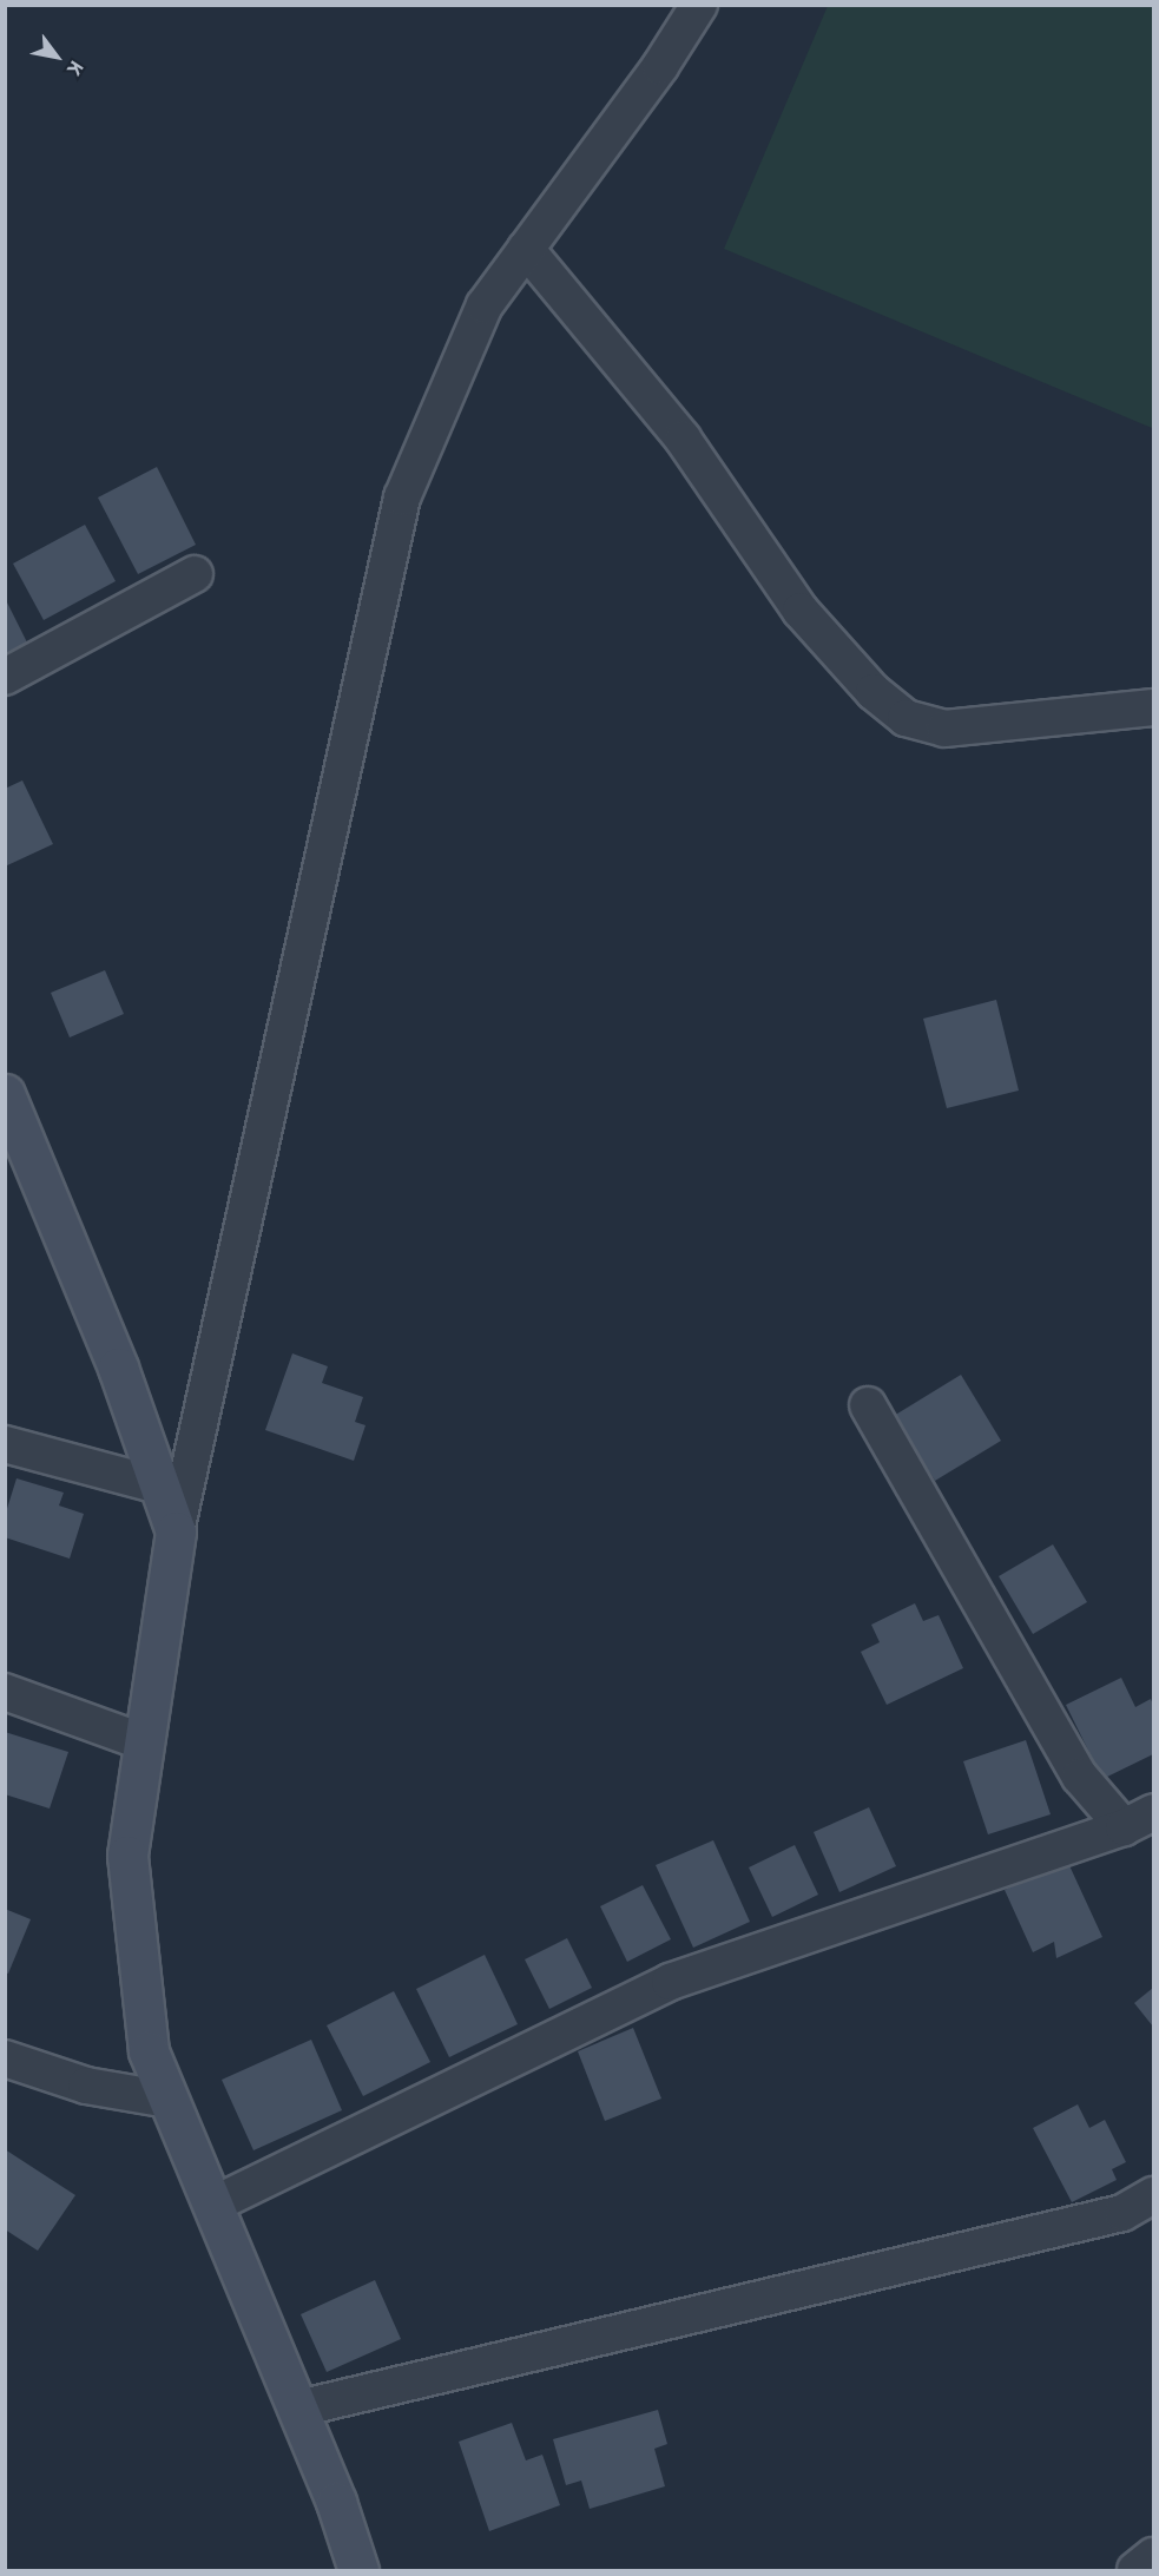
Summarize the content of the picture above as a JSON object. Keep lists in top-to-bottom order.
{
  "north": "bottom right"
}
